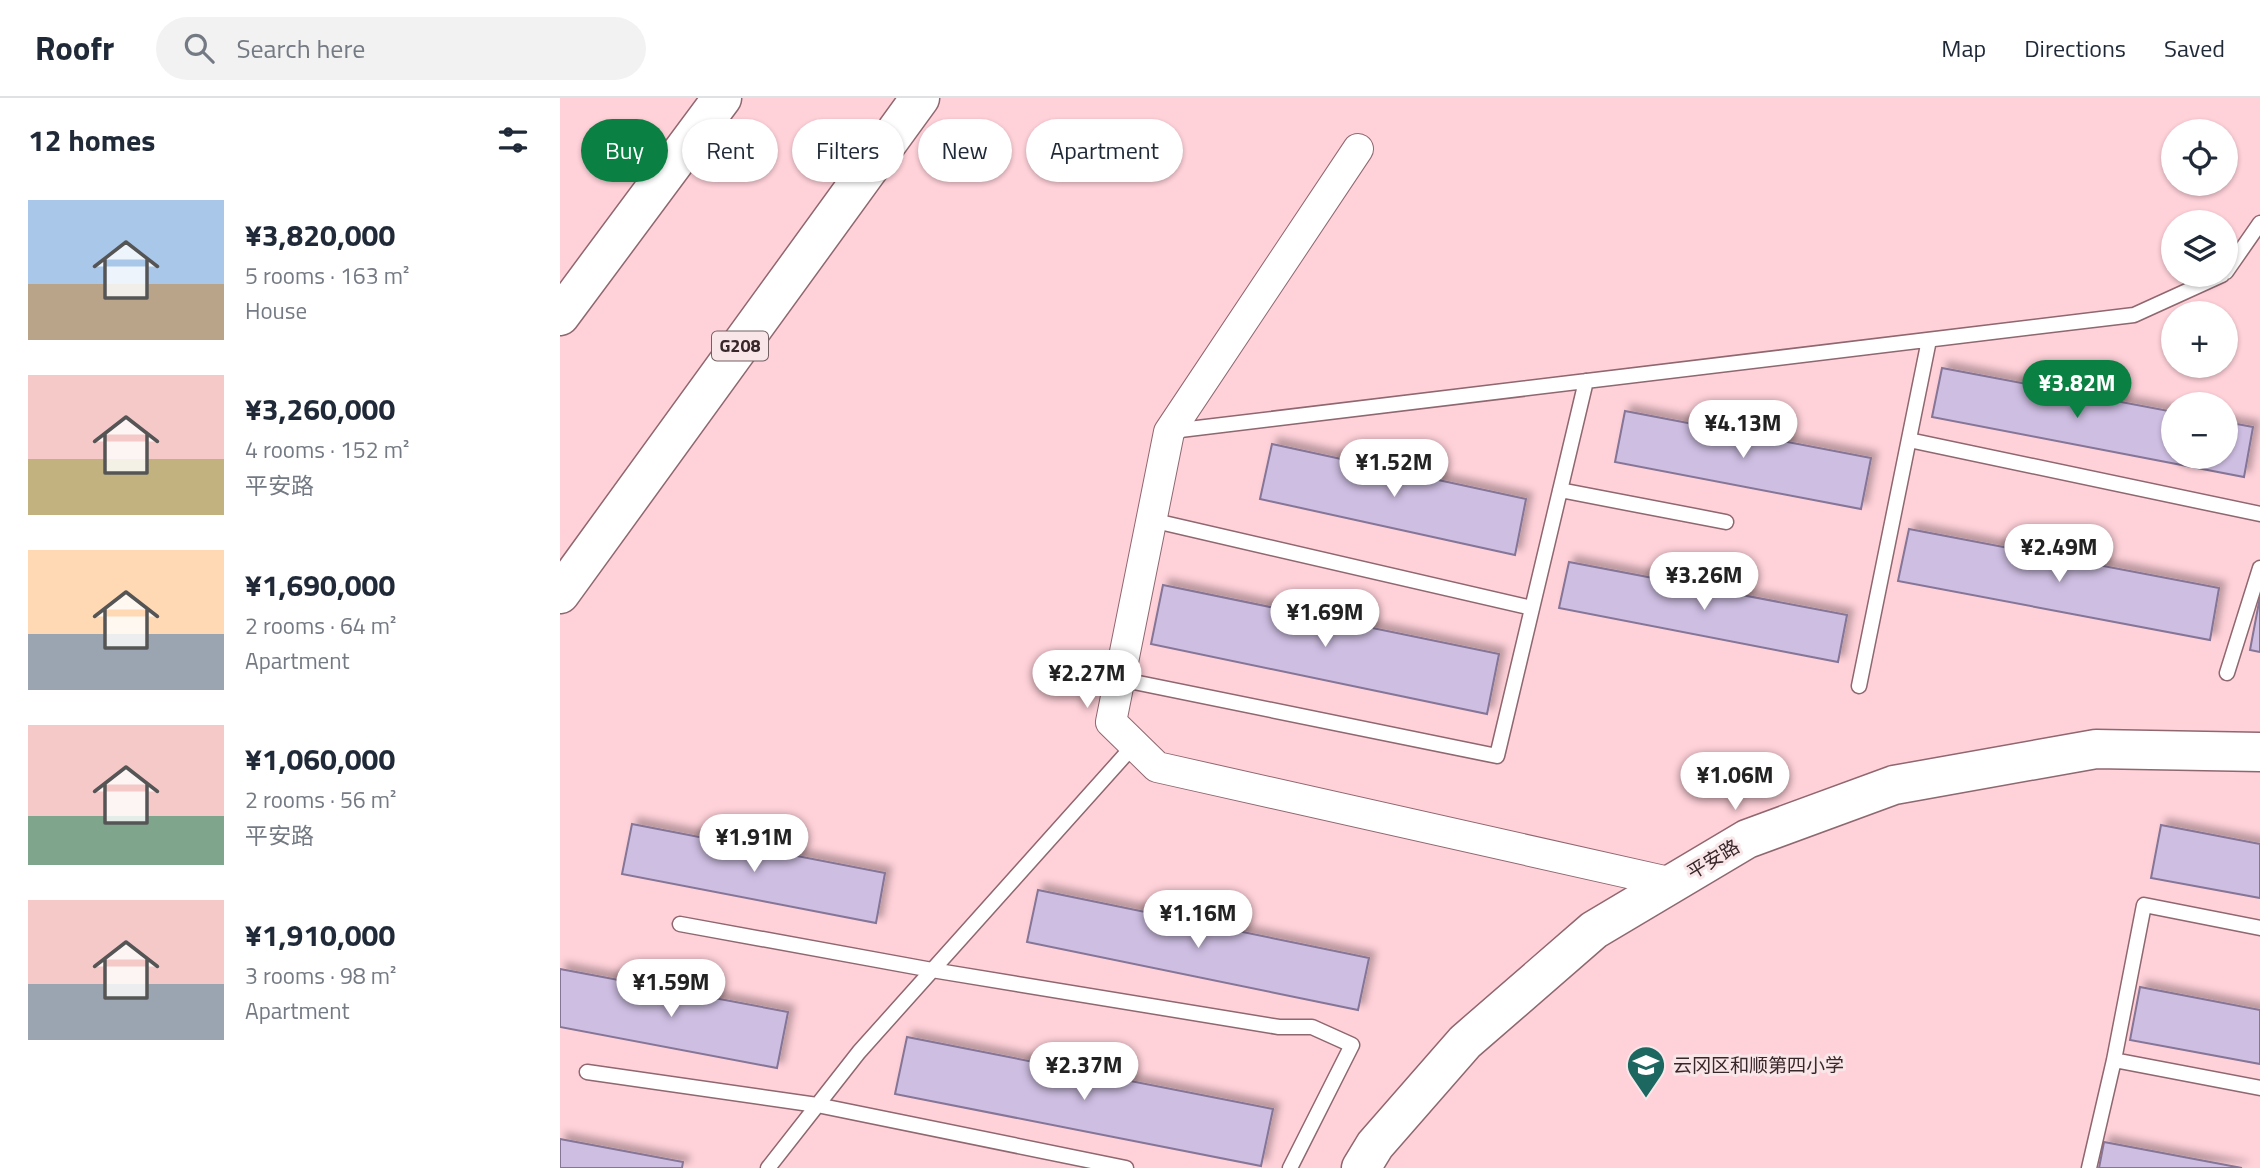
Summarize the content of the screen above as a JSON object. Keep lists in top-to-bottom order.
{
  "streets": {
    "main road": ["G208", "平安路"]
  },
  "places": {
    "school or university": ["云冈区和顺第四小学"]
  },
  "page": {
    "header": "Roofr",
    "search": "Search here",
    "nav": ["Map", "Directions", "Saved"],
    "heading": "12 homes",
    "map_buttons": ["+", "−"],
    "chip": [
      "Buy",
      "Rent",
      "Filters",
      "New",
      "Apartment"
    ],
    "list": [
      {
        "name": "¥3,820,000",
        "note": "5 rooms · 163 m² · House"
      },
      {
        "name": "¥3,260,000",
        "note": "4 rooms · 152 m² · 平安路"
      },
      {
        "name": "¥1,690,000",
        "note": "2 rooms · 64 m² · Apartment"
      },
      {
        "name": "¥1,060,000",
        "note": "2 rooms · 56 m² · 平安路"
      },
      {
        "name": "¥1,910,000",
        "note": "3 rooms · 98 m² · Apartment"
      }
    ],
    "price": [
      "¥3.82M",
      "¥4.13M",
      "¥1.52M",
      "¥2.49M",
      "¥3.26M",
      "¥1.69M",
      "¥2.27M",
      "¥1.06M",
      "¥1.91M",
      "¥1.16M",
      "¥1.59M",
      "¥2.37M"
    ]
  }
}
